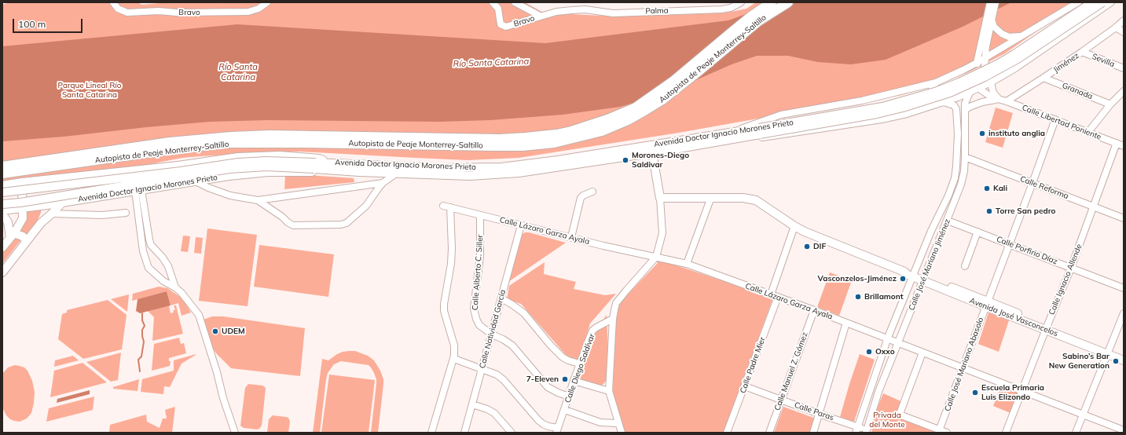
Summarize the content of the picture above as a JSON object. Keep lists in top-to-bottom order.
{
  "streets": {
    "highway": ["Autopista de Peaje Monterrey-Saltillo"],
    "main road": ["Avenida Doctor Ignacio Morones Prieto", "Avenida José Vasconcelos"],
    "street": [
      "Palma",
      "Bravo",
      "Sevilla",
      "Jiménez",
      "Granada",
      "Calle Libertad Poniente",
      "Calle Reforma",
      "Calle Lázaro Garza Ayala",
      "Calle Porfirio Díaz",
      "Calle José Mariano Jiménez",
      "Calle Alberto C. Siller",
      "Calle Ignacio Allende",
      "Calle Natividad García",
      "Calle José Mariano Abasolo",
      "Calle Padre Mier",
      "Calle Diego Saldívar",
      "Calle Manuel Z. Gómez",
      "Calle Paras"
    ]
  },
  "crossings": [
    ["Palma", "Bravo"],
    ["Sevilla", "Jiménez"],
    ["Jiménez", "Granada"],
    ["Jiménez", "Calle Libertad Poniente"],
    ["Calle Libertad Poniente", "Avenida Doctor Ignacio Morones Prieto"],
    ["Calle Libertad Poniente", "Calle Ignacio Allende"],
    ["Calle Libertad Poniente", "Calle José Mariano Abasolo"],
    ["Avenida Doctor Ignacio Morones Prieto", "Calle José Mariano Jiménez"],
    ["Calle Reforma", "Calle José Mariano Jiménez"],
    ["Calle Reforma", "Calle Ignacio Allende"],
    ["Calle Reforma", "Calle José Mariano Abasolo"],
    ["Calle Lázaro Garza Ayala", "Calle José Mariano Jiménez"],
    ["Calle Lázaro Garza Ayala", "Calle Alberto C. Siller"],
    ["Calle Lázaro Garza Ayala", "Calle Ignacio Allende"],
    ["Calle Lázaro Garza Ayala", "Calle Natividad García"],
    ["Calle Lázaro Garza Ayala", "Calle José Mariano Abasolo"],
    ["Calle Lázaro Garza Ayala", "Calle Padre Mier"],
    ["Calle Lázaro Garza Ayala", "Calle Manuel Z. Gómez"],
    ["Calle Porfirio Díaz", "Calle José Mariano Jiménez"],
    ["Calle Porfirio Díaz", "Calle Ignacio Allende"],
    ["Calle Porfirio Díaz", "Calle José Mariano Abasolo"],
    ["Calle José Mariano Jiménez", "Avenida José Vasconcelos"],
    ["Calle José Mariano Jiménez", "Calle Paras"],
    ["Calle Alberto C. Siller", "Calle Natividad García"],
    ["Calle Alberto C. Siller", "Calle Diego Saldívar"],
    ["Calle Ignacio Allende", "Avenida José Vasconcelos"],
    ["Avenida José Vasconcelos", "Calle José Mariano Abasolo"],
    ["Calle Padre Mier", "Calle Paras"],
    ["Calle Manuel Z. Gómez", "Calle Paras"]
  ],
  "water": ["Río Santa Catarina"],
  "parks": ["Parque Lineal Río Santa Catarina", "Privada del Monte"],
  "places": [
    "instituto anglia",
    "Morones-Diego Saldivar",
    "Kali",
    "Torre San pedro",
    "DIF",
    "Vasconzelos-Jiménez",
    "Brillamont",
    "UDEM",
    "Oxxo",
    "Sabino’s Bar New Generation",
    "7-Eleven",
    "Escuela Primaria Luis Elizondo"
  ],
  "scale_bar": "100 m"
}
